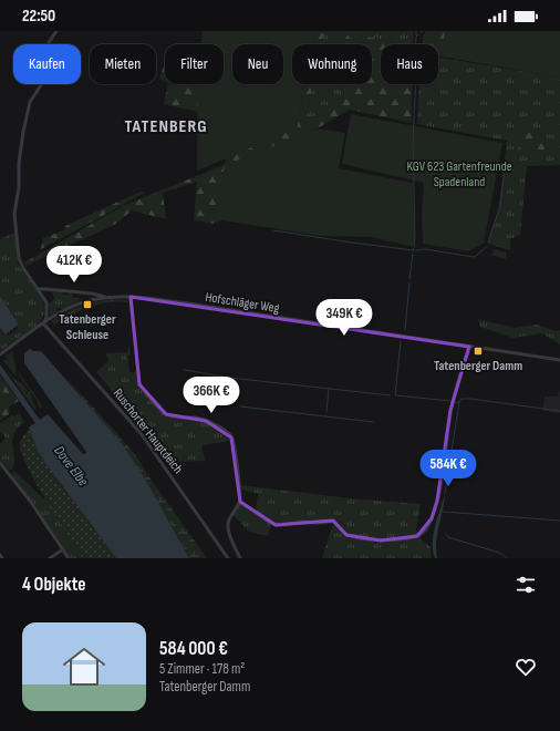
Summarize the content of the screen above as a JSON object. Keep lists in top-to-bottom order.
{
  "streets": {
    "street": ["Hofschläger Weg", "Ruschorter Hauptdeich"]
  },
  "districts": ["TATENBERG"],
  "water": ["Dove Elbe"],
  "parks": ["KGV 623 Gartenfreunde Spadenland"],
  "places": {
    "transit": ["Tatenberger Schleuse", "Tatenberger Damm"]
  },
  "page": {
    "status": "22:50",
    "chip": [
      "Kaufen",
      "Mieten",
      "Filter",
      "Neu",
      "Wohnung",
      "Haus"
    ],
    "price": [
      "412K €",
      "349K €",
      "366K €",
      "584K €"
    ],
    "heading": "4 Objekte",
    "list": [
      {
        "name": "584 000 €",
        "note": "5 Zimmer · 178 m² · Tatenberger Damm"
      }
    ]
  }
}
